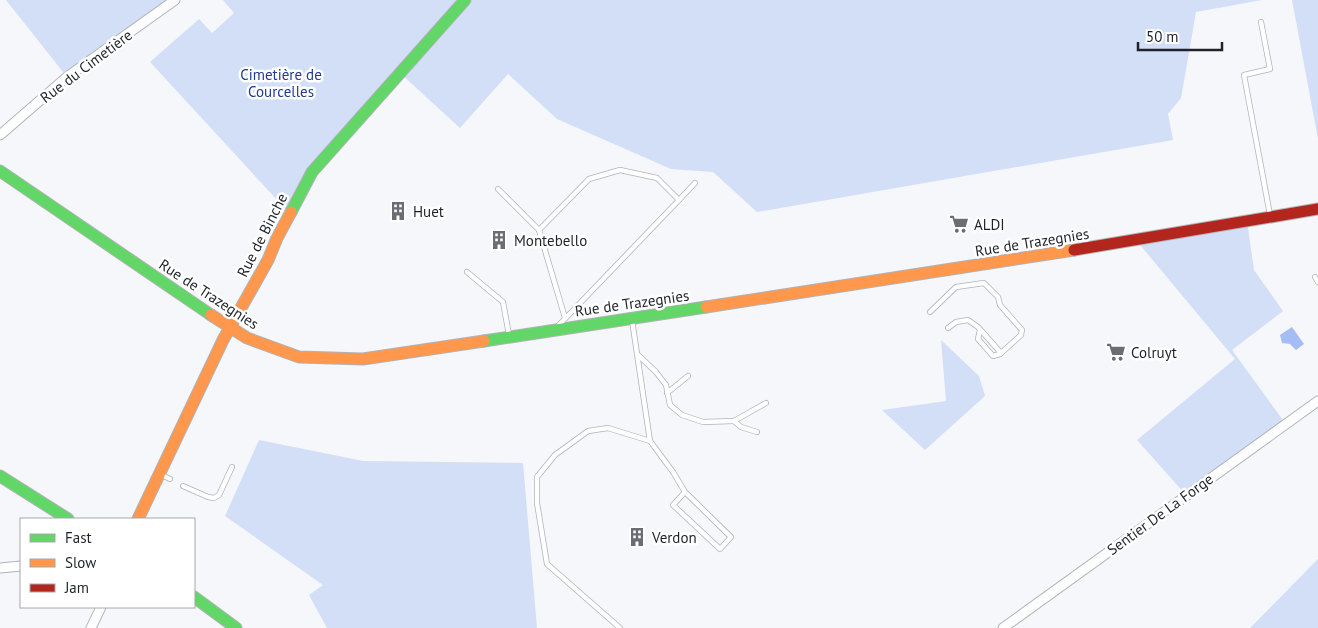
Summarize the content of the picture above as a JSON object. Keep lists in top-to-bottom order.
{
  "streets": {
    "main road": ["Rue de Binche", "Rue de Trazegnies"],
    "street": ["Rue du Cimetière", "Sentier De La Forge"]
  },
  "crossings": [
    ["Rue de Binche", "Rue de Trazegnies"]
  ],
  "parks": ["Cimetière de Courcelles"],
  "places": {
    "building": ["Huet", "Montebello", "Verdon"],
    "supermarket": ["ALDI", "Colruyt"]
  },
  "legend": ["Fast", "Slow", "Jam"],
  "scale_bar": "50 m"
}
